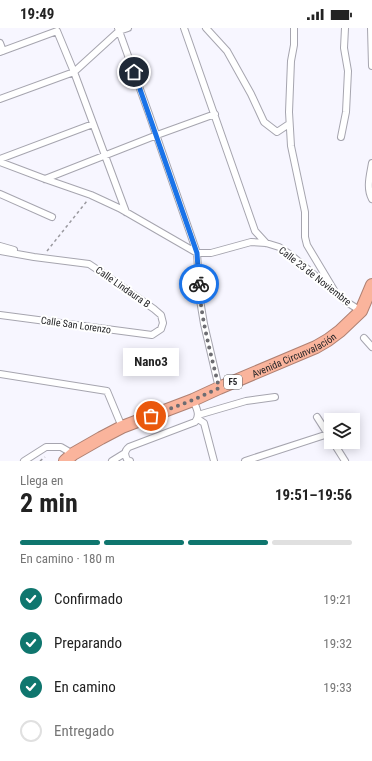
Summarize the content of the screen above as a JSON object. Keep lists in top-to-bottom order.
{
  "streets": {
    "highway": ["Avenida Circunvalación", "F5"],
    "street": ["Calle 23 de Noviembre", "Calle Lindaura B", "Calle San Lorenzo"]
  },
  "crossings": [
    ["Calle 23 de Noviembre", "Avenida Circunvalación"],
    ["Calle Lindaura B", "Calle San Lorenzo"]
  ],
  "places": ["Nano3"],
  "page": {
    "status": "19:49",
    "bubble": "Nano3",
    "heading": ["2 min", "Llega en", "19:51–19:56"],
    "bar": "En camino · 180 m",
    "list": [
      ["Confirmado", "19:21"],
      ["Preparando", "19:32"],
      ["En camino", "19:33"],
      "Entregado"
    ]
  }
}
